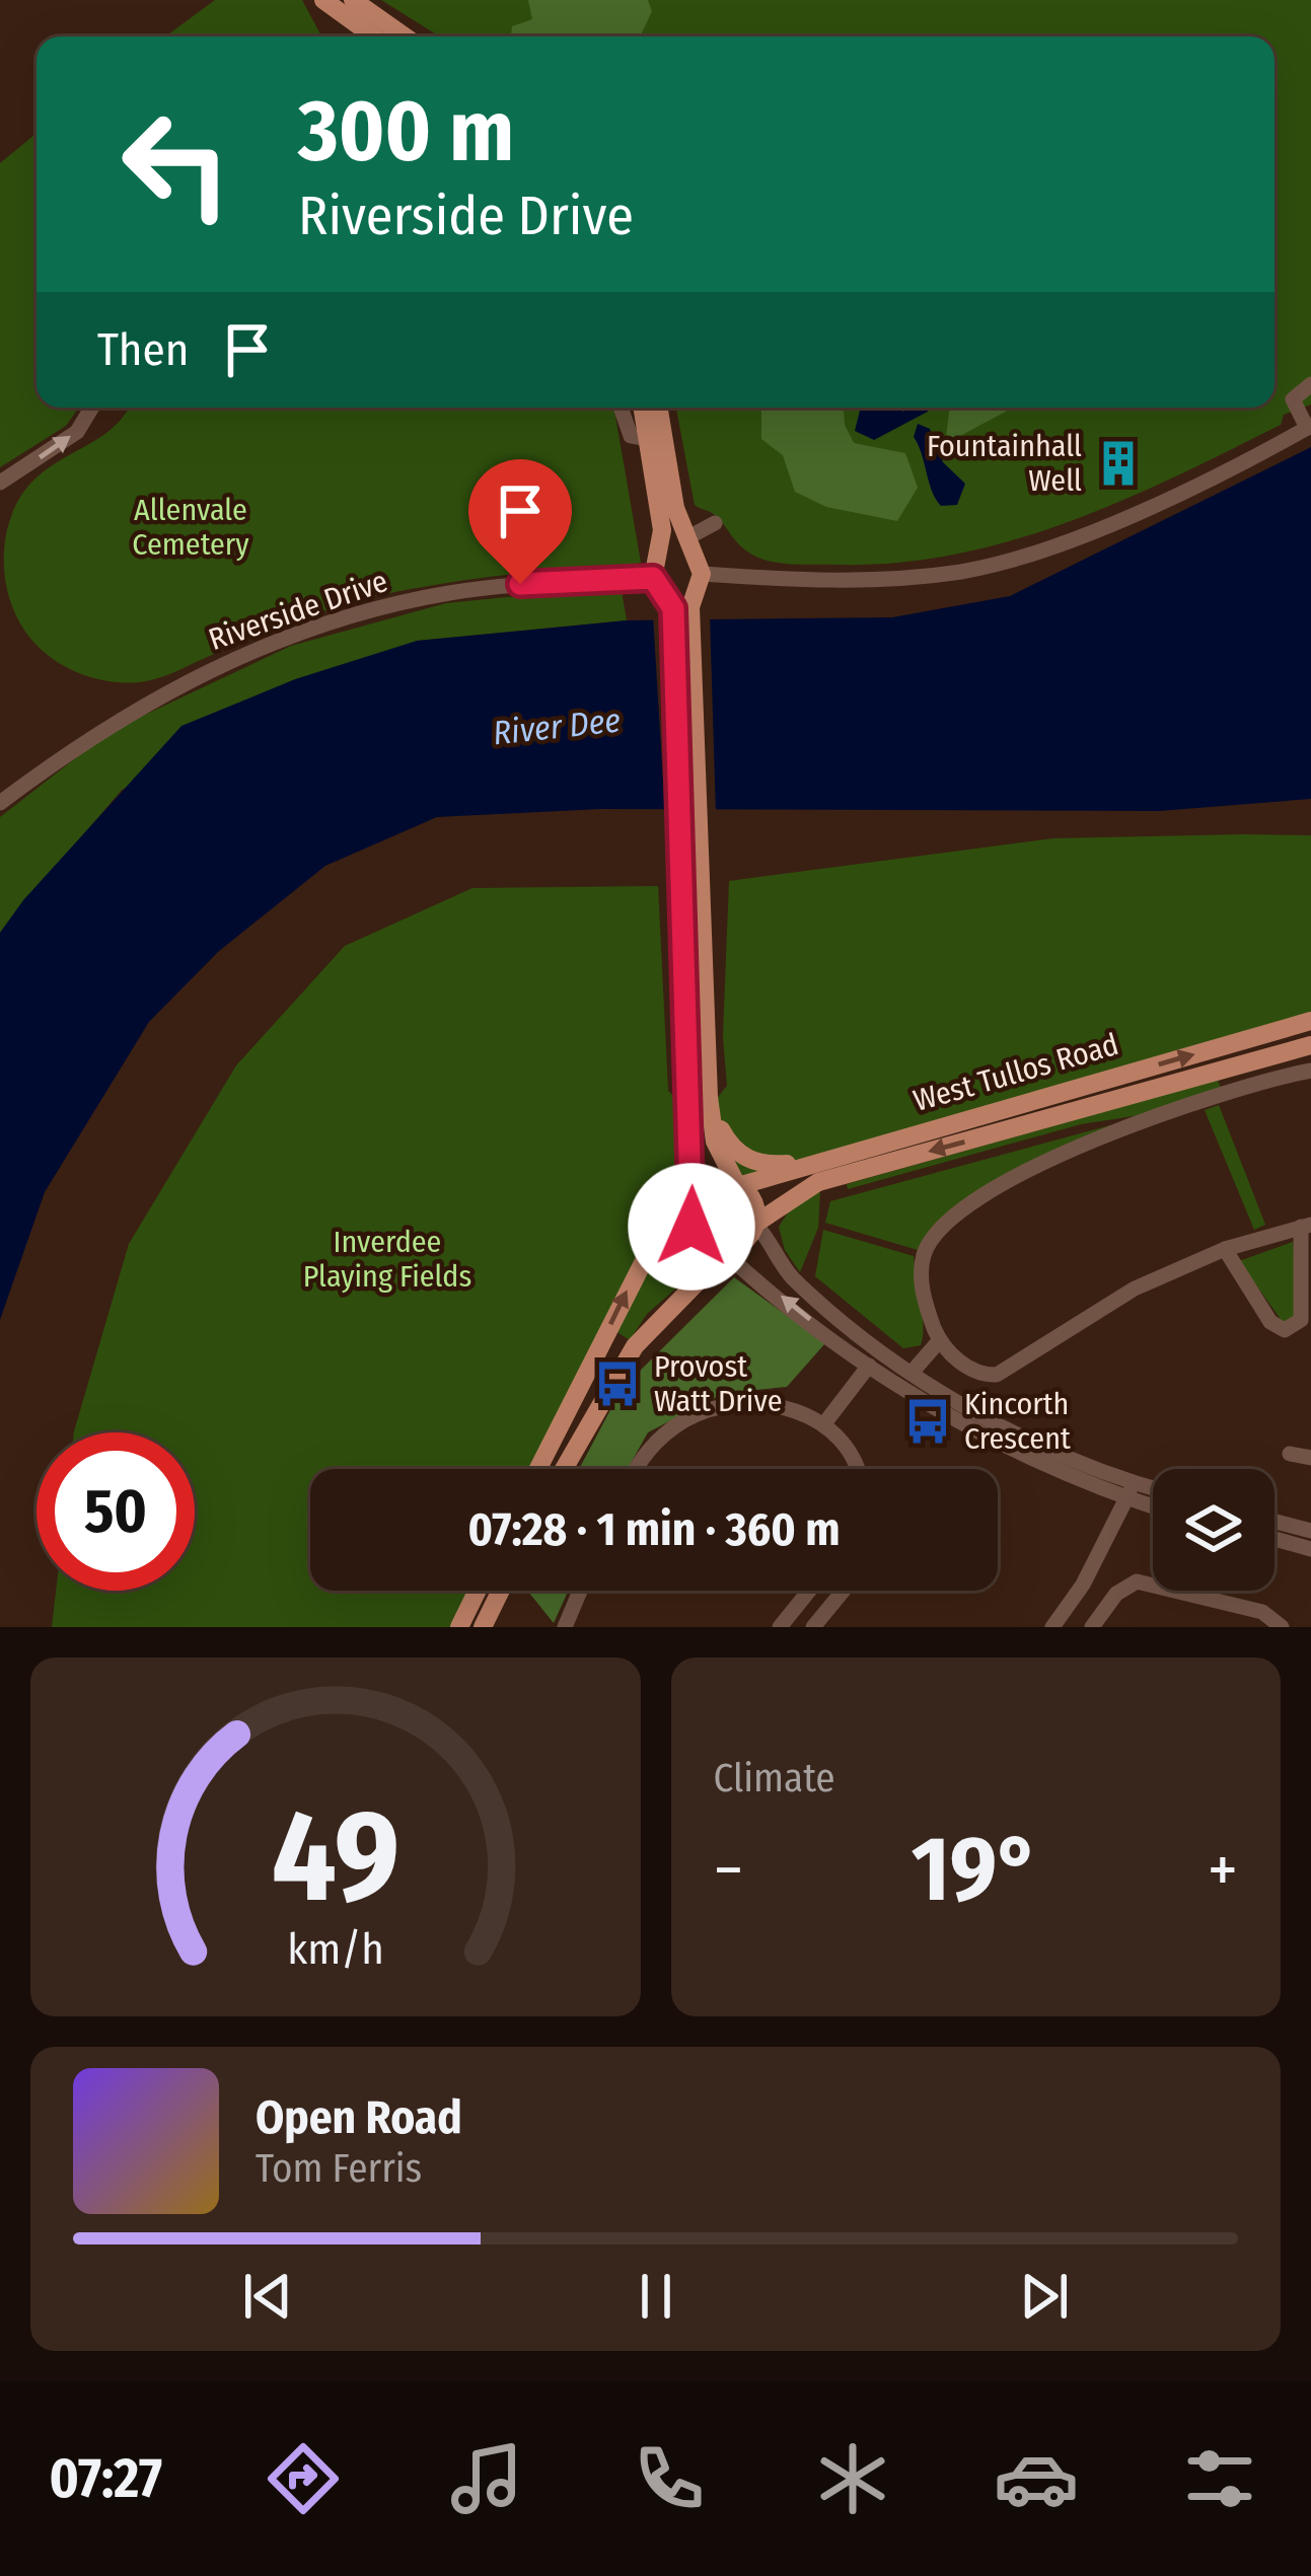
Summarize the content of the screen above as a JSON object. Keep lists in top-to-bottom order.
{
  "streets": {
    "main road": ["West Tullos Road"],
    "street": ["Riverside Drive"]
  },
  "water": ["River Dee"],
  "parks": ["Allenvale Cemetery", "Inverdee Playing Fields"],
  "places": {
    "building": ["Fountainhall Well"],
    "bus stop": ["Provost Watt Drive", "Kincorth Crescent"]
  },
  "page": {
    "turn": ["300 m", "Riverside Drive"],
    "then": "Then",
    "limit": "50",
    "trip": "07:28 · 1 min · 360 m",
    "tile": "Climate",
    "heat": ["−", "19°", "+"],
    "song": ["Open Road", "Tom Ferris"],
    "tabs": "07:27",
    "gauge": ["49", "km/h"]
  }
}
